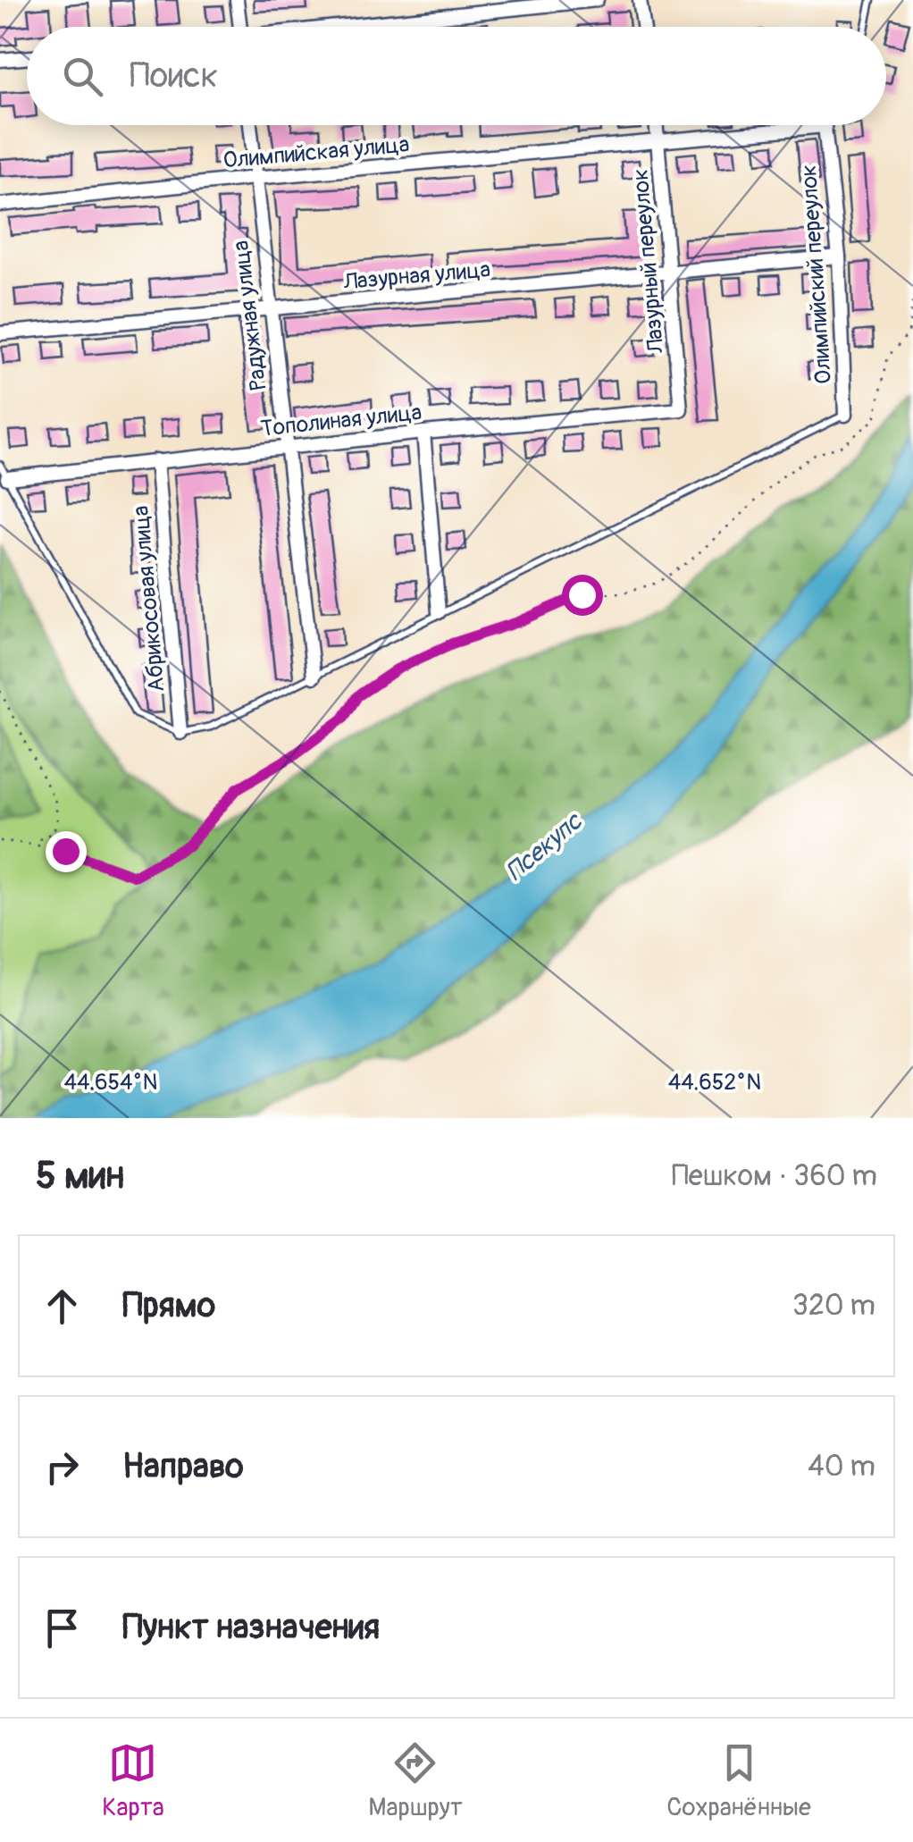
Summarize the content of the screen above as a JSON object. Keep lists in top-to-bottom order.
{
  "streets": {
    "street": [
      "Олимпийская улица",
      "Лазурный переулок",
      "Олимпийский переулок",
      "Лазурная улица",
      "Радужная улица",
      "Тополиная улица",
      "Абрикосовая улица"
    ]
  },
  "crossings": [
    ["Олимпийская улица", "Лазурный переулок"],
    ["Олимпийская улица", "Олимпийский переулок"],
    ["Олимпийская улица", "Радужная улица"],
    ["Лазурный переулок", "Лазурная улица"],
    ["Лазурный переулок", "Тополиная улица"],
    ["Олимпийский переулок", "Лазурная улица"],
    ["Лазурная улица", "Радужная улица"],
    ["Радужная улица", "Тополиная улица"],
    ["Тополиная улица", "Абрикосовая улица"]
  ],
  "water": ["Псекупс"],
  "page": {
    "search": "Поиск",
    "heading": ["5 мин", "Пешком · 360 m"],
    "list": [
      ["Прямо", "320 m"],
      ["Направо", "40 m"],
      "Пункт назначения"
    ],
    "nav": ["Карта", "Маршрут", "Сохранённые"]
  },
  "coordinates": ["44.654°N", "44.652°N"]
}
